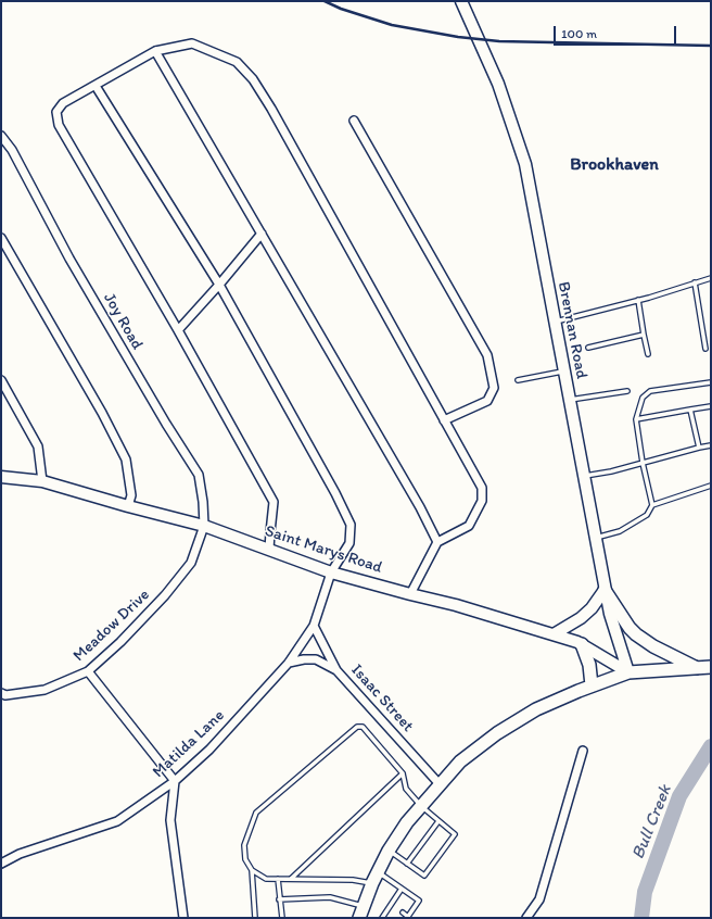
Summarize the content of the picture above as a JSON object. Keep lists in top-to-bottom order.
{
  "streets": {
    "main road": ["Brennan Road", "Saint Marys Road"],
    "street": [
      "Joy Road",
      "Meadow Drive",
      "Isaac Street",
      "Matilda Lane"
    ]
  },
  "crossings": [
    ["Joy Road", "Saint Marys Road"],
    ["Joy Road", "Meadow Drive"],
    ["Brennan Road", "Saint Marys Road"],
    ["Saint Marys Road", "Meadow Drive"],
    ["Saint Marys Road", "Matilda Lane"],
    ["Isaac Street", "Matilda Lane"]
  ],
  "districts": ["Brookhaven"],
  "water": ["Bull Creek"],
  "scale_bar": "100 m"
}
